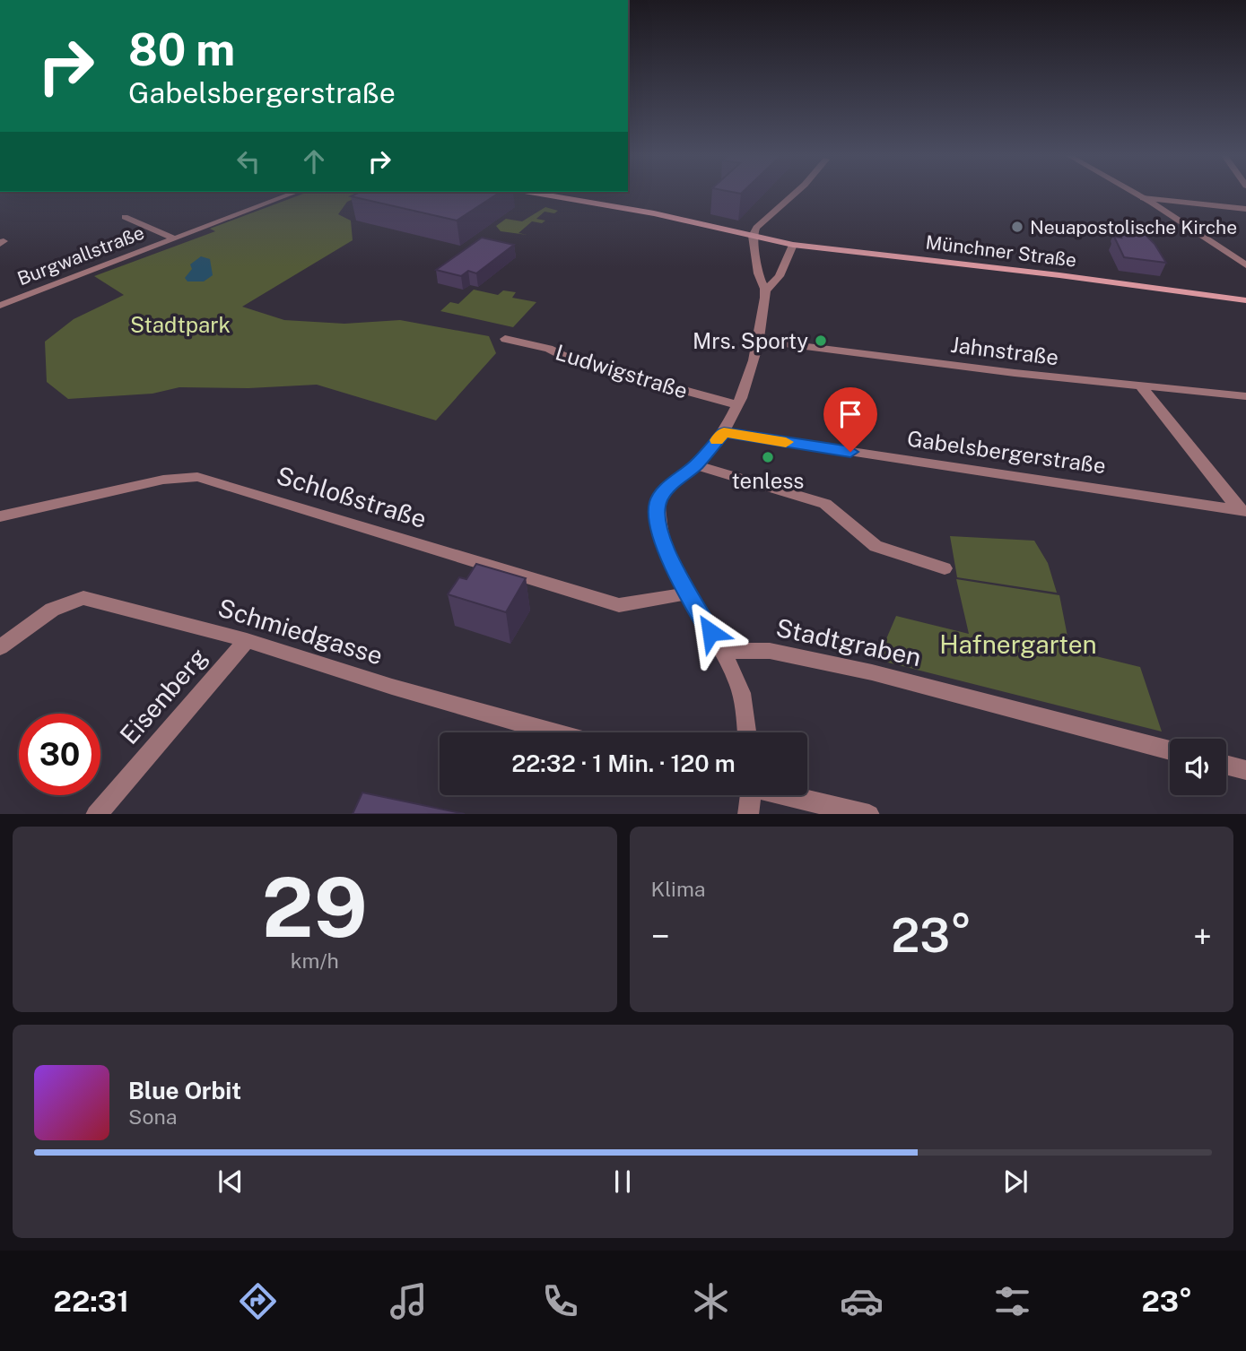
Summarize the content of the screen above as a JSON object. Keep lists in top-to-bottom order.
{
  "streets": {
    "main road": ["Münchner Straße"],
    "street": [
      "Burgwallstraße",
      "Jahnstraße",
      "Ludwigstraße",
      "Gabelsbergerstraße",
      "Schloßstraße",
      "Schmiedgasse",
      "Stadtgraben",
      "Eisenberg"
    ]
  },
  "crossings": [
    ["Schmiedgasse", "Eisenberg"]
  ],
  "parks": ["Stadtpark", "Hafnergarten"],
  "places": ["Neuapostolische Kirche", "Mrs. Sporty", "tenless"],
  "page": {
    "turn": ["80 m", "Gabelsbergerstraße"],
    "limit": "30",
    "trip": "22:32 · 1 Min. · 120 m",
    "tile": [
      ["29", "km/h"],
      "Klima"
    ],
    "heat": ["−", "23°", "+"],
    "song": ["Blue Orbit", "Sona"],
    "tabs": ["22:31", "23°"]
  }
}
